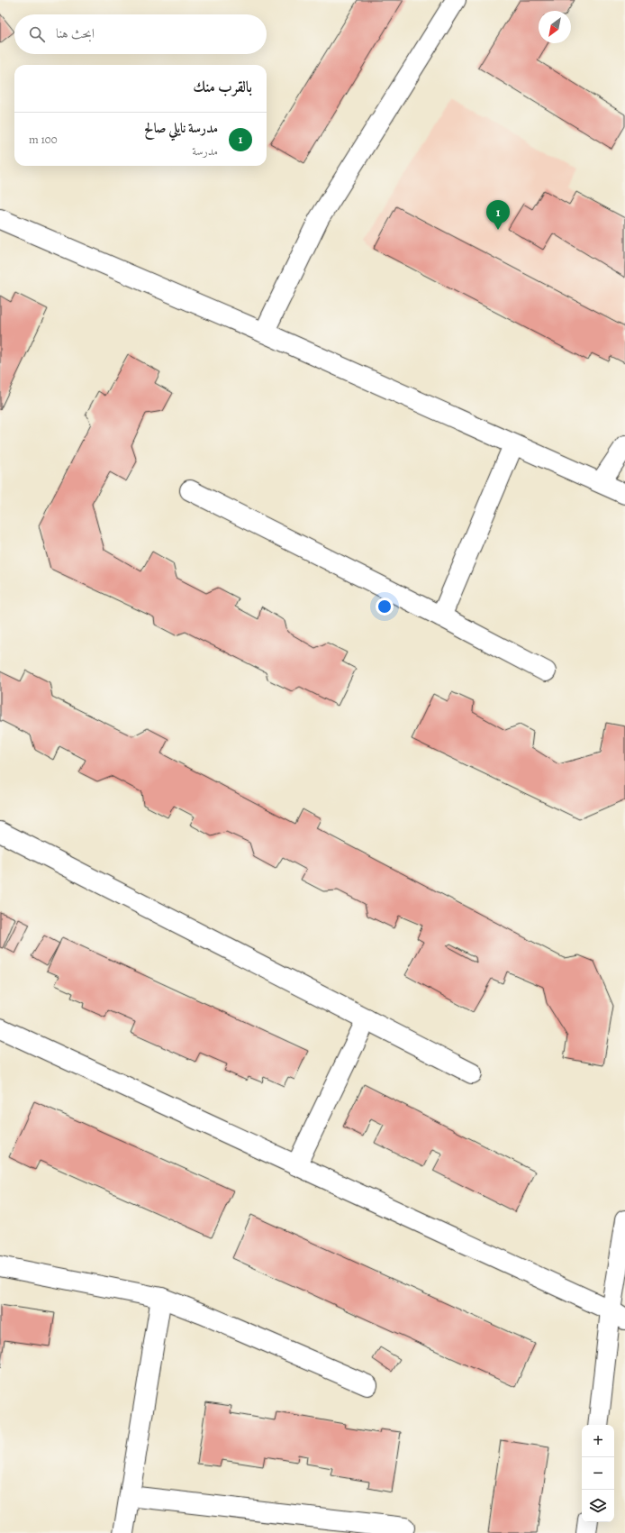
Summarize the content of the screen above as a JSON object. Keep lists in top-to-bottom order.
{
  "north": "bottom left",
  "page": {
    "search": "ابحث هنا",
    "heading": "بالقرب منك",
    "list": [
      {
        "mark": "1",
        "name": "مدرسة نايلي صالح",
        "note": "مدرسة",
        "value": "100 m"
      }
    ],
    "pins": "1",
    "map_buttons": ["+", "−"]
  }
}
